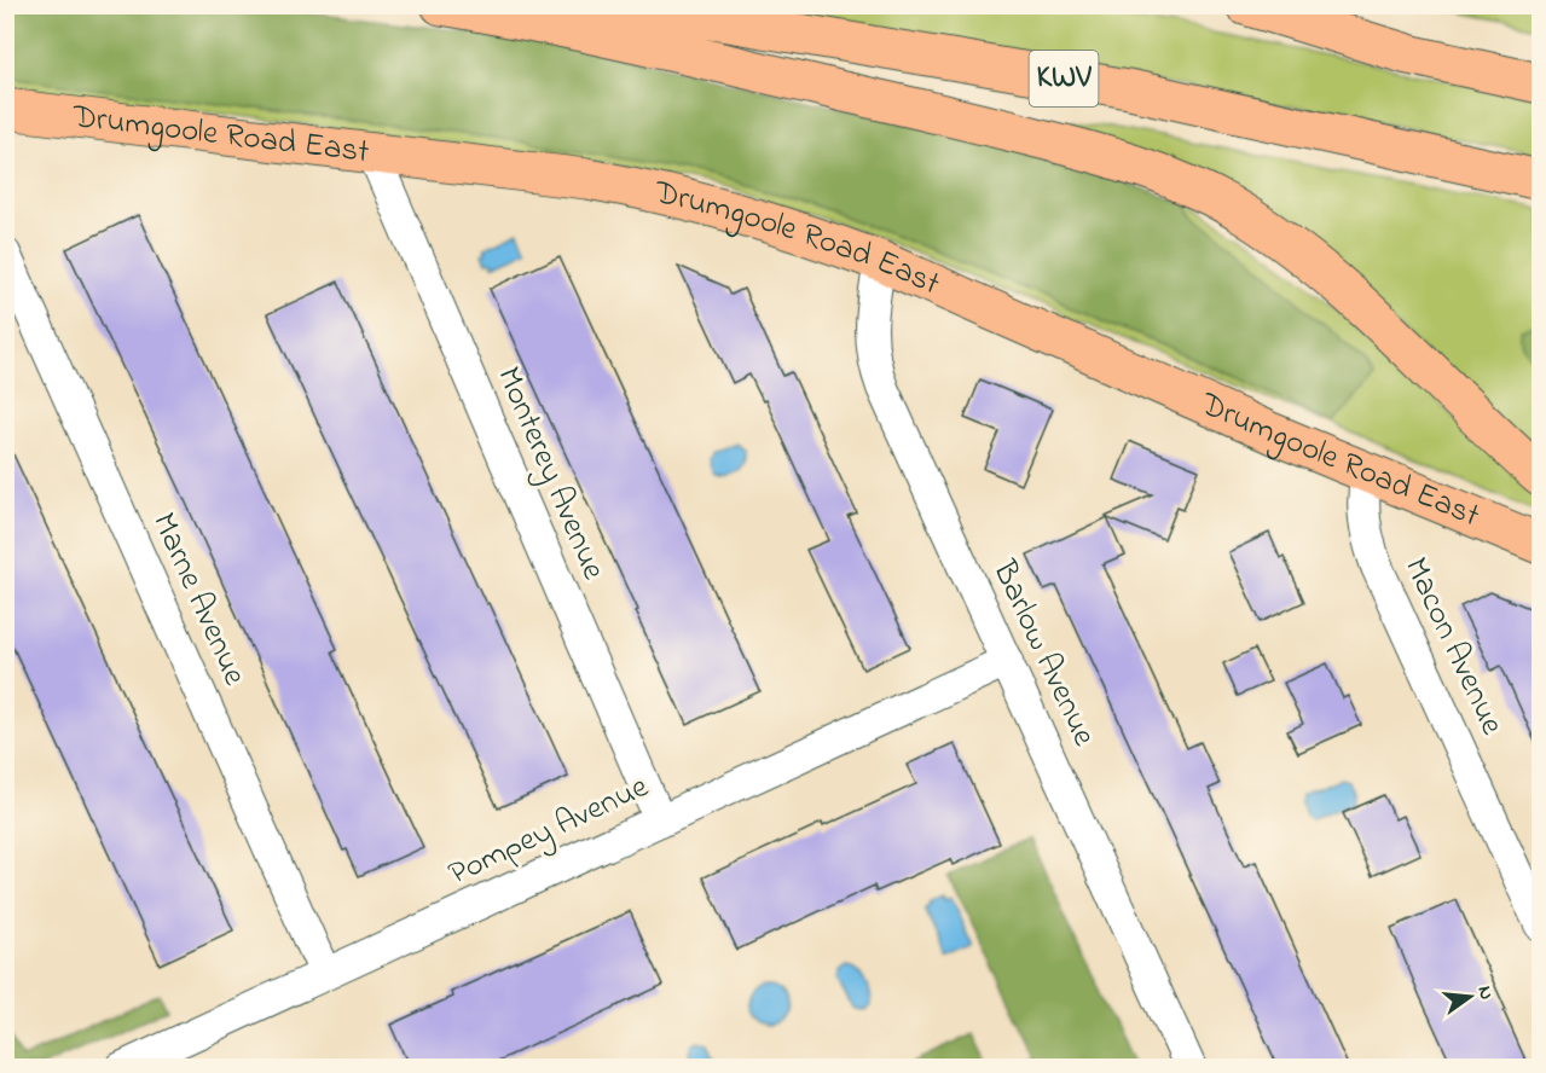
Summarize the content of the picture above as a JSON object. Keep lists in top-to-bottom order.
{
  "streets": {
    "main road": ["KWV", "Drumgoole Road East"],
    "street": [
      "Monterey Avenue",
      "Marne Avenue",
      "Macon Avenue",
      "Barlow Avenue",
      "Pompey Avenue"
    ]
  },
  "crossings": [
    ["Drumgoole Road East", "Monterey Avenue"],
    ["Drumgoole Road East", "Macon Avenue"],
    ["Drumgoole Road East", "Barlow Avenue"],
    ["Monterey Avenue", "Pompey Avenue"],
    ["Marne Avenue", "Pompey Avenue"],
    ["Barlow Avenue", "Pompey Avenue"]
  ],
  "north": "right"
}
